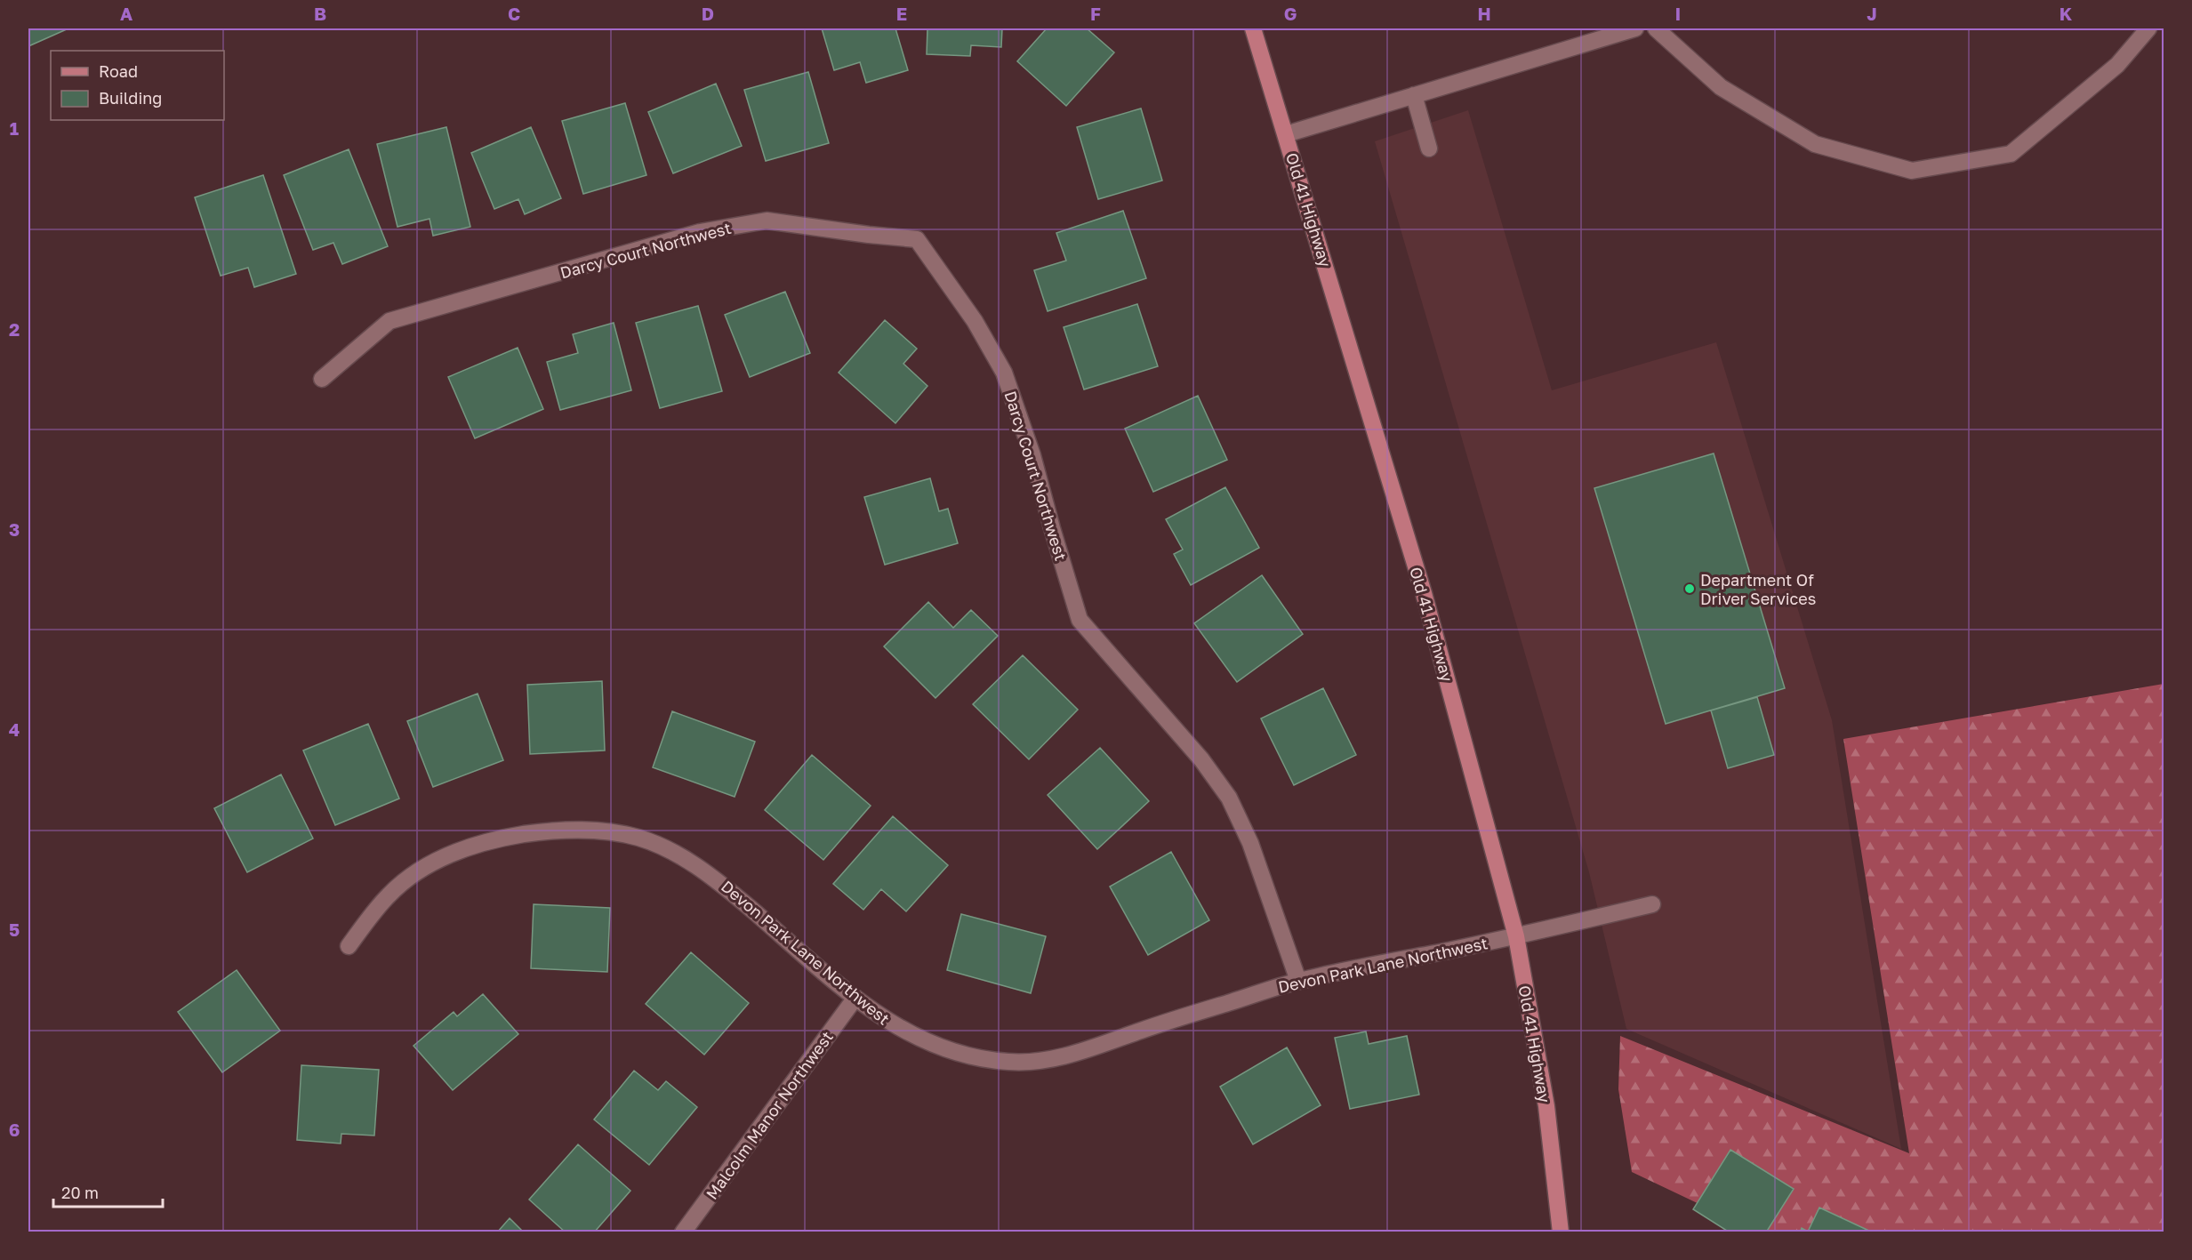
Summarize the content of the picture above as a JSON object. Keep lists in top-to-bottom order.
{
  "streets": {
    "main road": ["Old 41 Highway"],
    "street": ["Darcy Court Northwest", "Devon Park Lane Northwest", "Malcolm Manor Northwest"]
  },
  "crossings": [
    ["Old 41 Highway", "Devon Park Lane Northwest"],
    ["Darcy Court Northwest", "Devon Park Lane Northwest"],
    ["Devon Park Lane Northwest", "Malcolm Manor Northwest"]
  ],
  "places": ["Department Of Driver Services"],
  "legend": ["Road", "Building"],
  "scale_bar": "20 m",
  "grid": {
    "columns": [
      "A",
      "B",
      "C",
      "D",
      "E",
      "F",
      "G",
      "H",
      "I",
      "J",
      "K"
    ],
    "rows": [
      "1",
      "2",
      "3",
      "4",
      "5",
      "6"
    ]
  }
}
